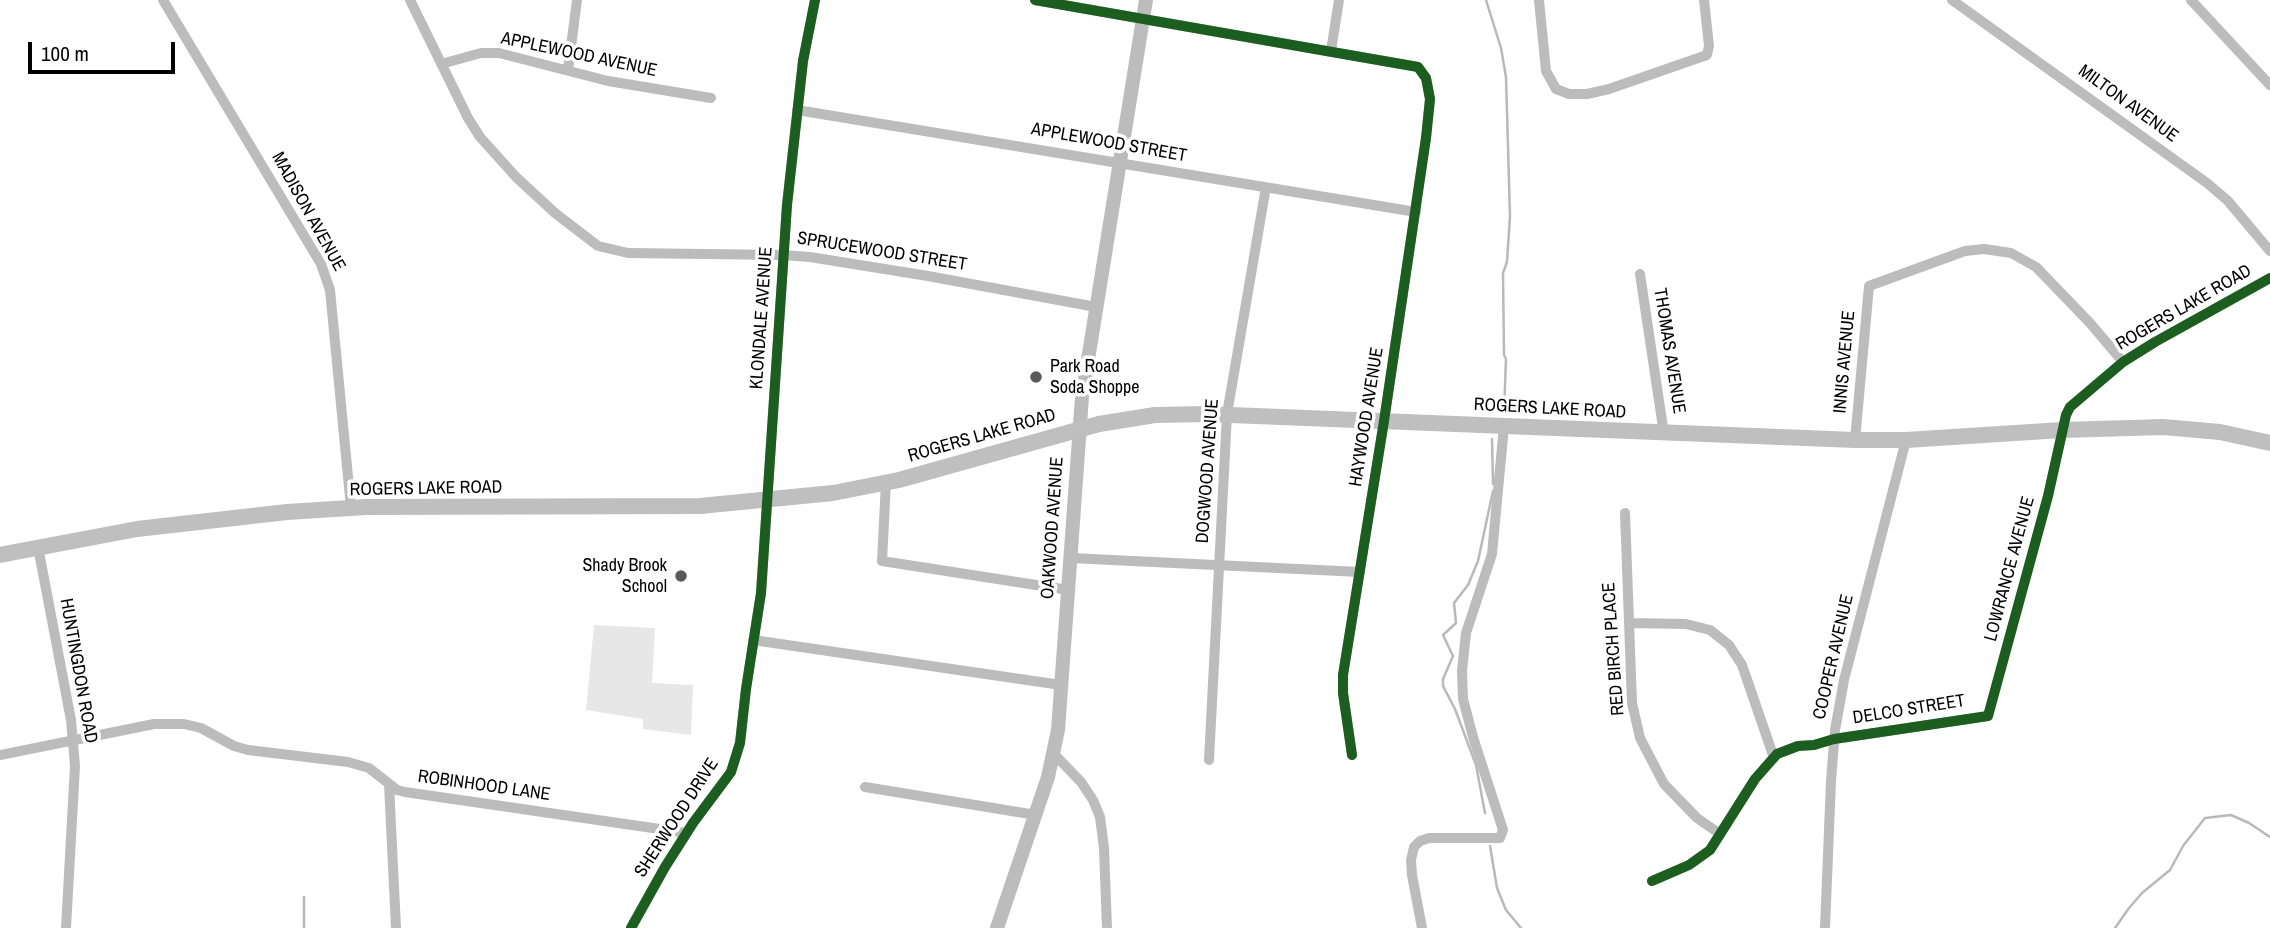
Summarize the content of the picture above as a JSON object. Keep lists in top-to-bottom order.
{
  "streets": {
    "main road": ["ROGERS LAKE ROAD"],
    "street": [
      "APPLEWOOD AVENUE",
      "MILTON AVENUE",
      "APPLEWOOD STREET",
      "MADISON AVENUE",
      "SPRUCEWOOD STREET",
      "KLONDALE AVENUE",
      "THOMAS AVENUE",
      "INNIS AVENUE",
      "HAYWOOD AVENUE",
      "DOGWOOD AVENUE",
      "OAKWOOD AVENUE",
      "LOWRANCE AVENUE",
      "RED BIRCH PLACE",
      "COOPER AVENUE",
      "HUNTINGDON ROAD",
      "DELCO STREET",
      "ROBINHOOD LANE",
      "SHERWOOD DRIVE"
    ]
  },
  "crossings": [
    ["APPLEWOOD AVENUE", "SPRUCEWOOD STREET"],
    ["APPLEWOOD STREET", "KLONDALE AVENUE"],
    ["APPLEWOOD STREET", "HAYWOOD AVENUE"],
    ["APPLEWOOD STREET", "DOGWOOD AVENUE"],
    ["APPLEWOOD STREET", "OAKWOOD AVENUE"],
    ["MADISON AVENUE", "ROGERS LAKE ROAD"],
    ["SPRUCEWOOD STREET", "KLONDALE AVENUE"],
    ["SPRUCEWOOD STREET", "OAKWOOD AVENUE"],
    ["ROGERS LAKE ROAD", "KLONDALE AVENUE"],
    ["ROGERS LAKE ROAD", "THOMAS AVENUE"],
    ["ROGERS LAKE ROAD", "INNIS AVENUE"],
    ["ROGERS LAKE ROAD", "HAYWOOD AVENUE"],
    ["ROGERS LAKE ROAD", "DOGWOOD AVENUE"],
    ["ROGERS LAKE ROAD", "OAKWOOD AVENUE"],
    ["ROGERS LAKE ROAD", "LOWRANCE AVENUE"],
    ["ROGERS LAKE ROAD", "COOPER AVENUE"],
    ["ROGERS LAKE ROAD", "HUNTINGDON ROAD"],
    ["KLONDALE AVENUE", "SHERWOOD DRIVE"],
    ["LOWRANCE AVENUE", "DELCO STREET"],
    ["COOPER AVENUE", "DELCO STREET"],
    ["HUNTINGDON ROAD", "ROBINHOOD LANE"],
    ["ROBINHOOD LANE", "SHERWOOD DRIVE"]
  ],
  "places": ["Park Road Soda Shoppe", "Shady Brook School"],
  "scale_bar": "100 m"
}
